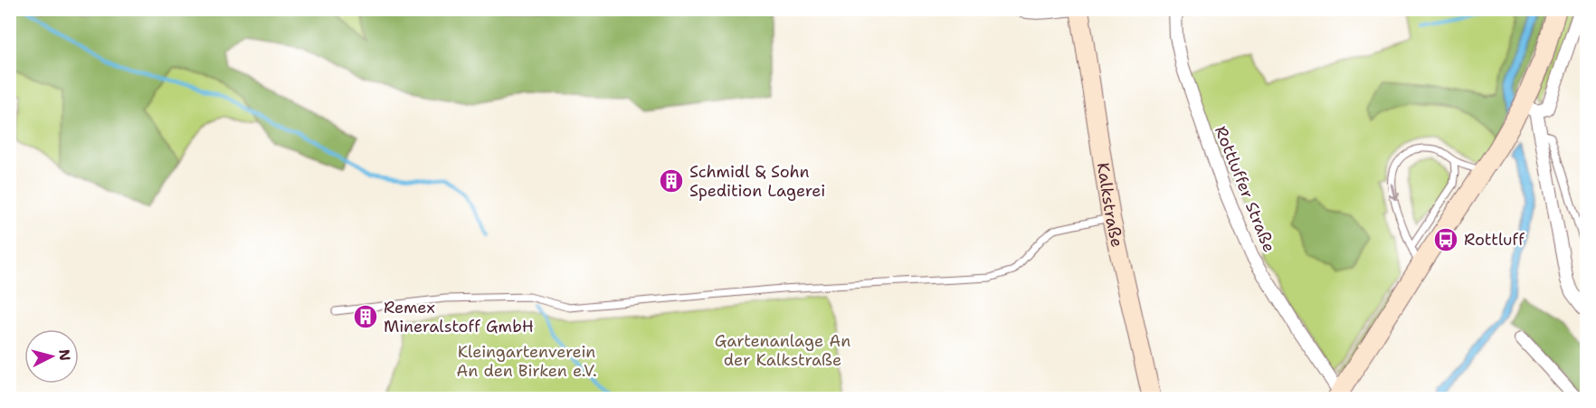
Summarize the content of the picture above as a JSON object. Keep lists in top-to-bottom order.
{
  "streets": {
    "street": ["Rottluffer Straße", "Kalkstraße"]
  },
  "parks": ["Gartenanlage An der Kalkstraße", "Kleingartenverein An den Birken e.V."],
  "places": {
    "building": ["Schmidl & Sohn Spedition Lagerei", "Remex Mineralstoff GmbH"],
    "bus stop": ["Rottluff"]
  },
  "north": "right"
}
